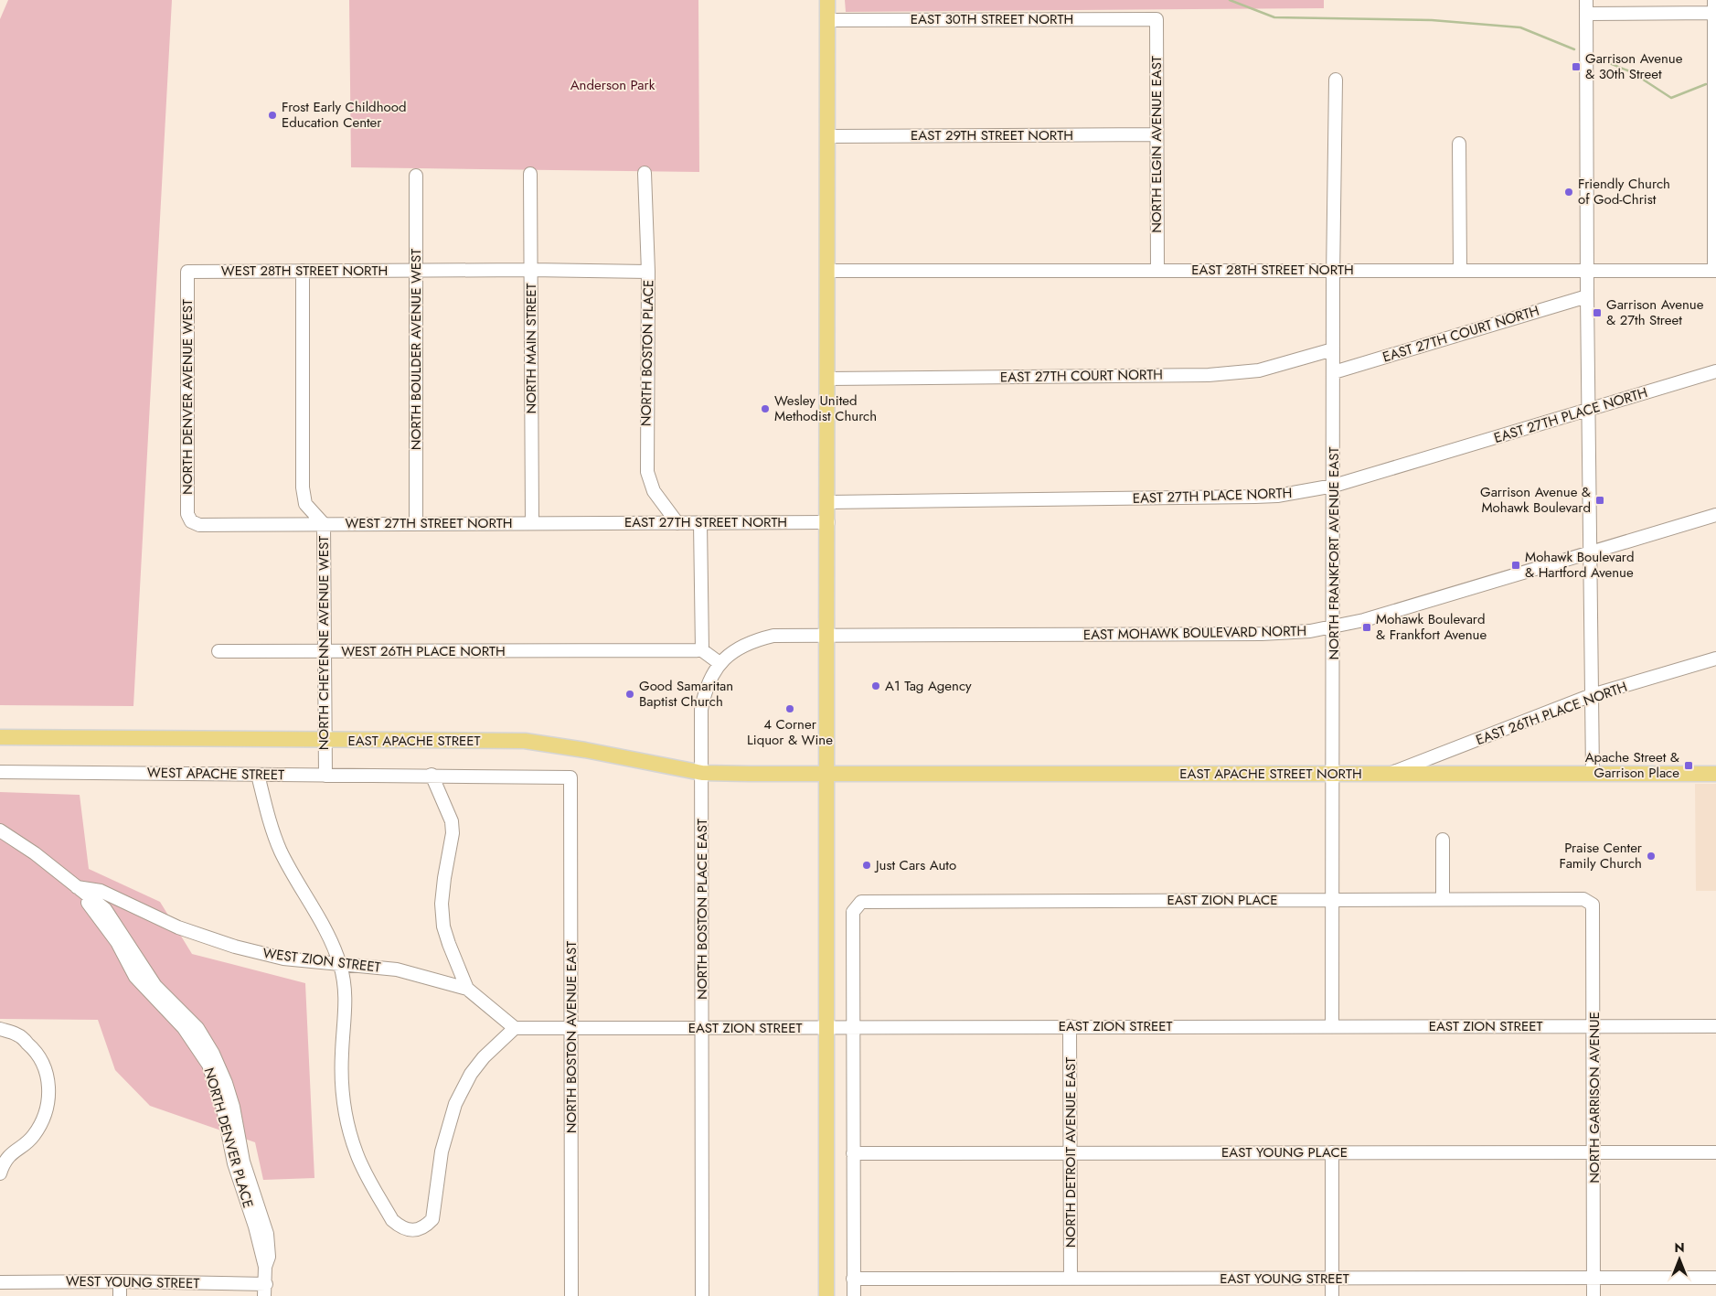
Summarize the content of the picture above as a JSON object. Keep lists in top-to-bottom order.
{
  "streets": {
    "main road": ["EAST APACHE STREET", "EAST APACHE STREET NORTH"],
    "street": [
      "EAST 30TH STREET NORTH",
      "EAST 29TH STREET NORTH",
      "NORTH ELGIN AVENUE EAST",
      "EAST 28TH STREET NORTH",
      "WEST 28TH STREET NORTH",
      "EAST 27TH COURT NORTH",
      "NORTH MAIN STREET",
      "NORTH BOULDER AVENUE WEST",
      "NORTH BOSTON PLACE",
      "NORTH DENVER AVENUE WEST",
      "EAST 27TH PLACE NORTH",
      "EAST 27TH STREET NORTH",
      "WEST 27TH STREET NORTH",
      "NORTH FRANKFORT AVENUE EAST",
      "EAST MOHAWK BOULEVARD NORTH",
      "NORTH CHEYENNE AVENUE WEST",
      "WEST 26TH PLACE NORTH",
      "EAST 26TH PLACE NORTH",
      "WEST APACHE STREET",
      "EAST ZION PLACE",
      "NORTH BOSTON PLACE EAST",
      "WEST ZION STREET",
      "EAST ZION STREET",
      "NORTH BOSTON AVENUE EAST",
      "NORTH GARRISON AVENUE",
      "NORTH DENVER PLACE",
      "NORTH DETROIT AVENUE EAST",
      "EAST YOUNG PLACE",
      "EAST YOUNG STREET",
      "WEST YOUNG STREET"
    ]
  },
  "crossings": [
    ["EAST 30TH STREET NORTH", "NORTH ELGIN AVENUE EAST"],
    ["EAST 29TH STREET NORTH", "NORTH ELGIN AVENUE EAST"],
    ["NORTH ELGIN AVENUE EAST", "EAST 28TH STREET NORTH"],
    ["EAST 28TH STREET NORTH", "NORTH FRANKFORT AVENUE EAST"],
    ["WEST 28TH STREET NORTH", "NORTH MAIN STREET"],
    ["WEST 28TH STREET NORTH", "NORTH BOULDER AVENUE WEST"],
    ["WEST 28TH STREET NORTH", "NORTH DENVER AVENUE WEST"],
    ["WEST 28TH STREET NORTH", "NORTH CHEYENNE AVENUE WEST"],
    ["EAST 27TH COURT NORTH", "NORTH FRANKFORT AVENUE EAST"],
    ["NORTH MAIN STREET", "WEST 27TH STREET NORTH"],
    ["NORTH BOULDER AVENUE WEST", "WEST 27TH STREET NORTH"],
    ["NORTH BOSTON PLACE", "EAST 27TH STREET NORTH"],
    ["NORTH DENVER AVENUE WEST", "WEST 27TH STREET NORTH"],
    ["EAST 27TH PLACE NORTH", "NORTH FRANKFORT AVENUE EAST"],
    ["EAST 27TH STREET NORTH", "WEST 27TH STREET NORTH"],
    ["WEST 27TH STREET NORTH", "NORTH CHEYENNE AVENUE WEST"],
    ["NORTH FRANKFORT AVENUE EAST", "EAST MOHAWK BOULEVARD NORTH"],
    ["NORTH FRANKFORT AVENUE EAST", "EAST APACHE STREET NORTH"],
    ["NORTH FRANKFORT AVENUE EAST", "EAST ZION PLACE"],
    ["NORTH FRANKFORT AVENUE EAST", "EAST ZION STREET"],
    ["EAST MOHAWK BOULEVARD NORTH", "NORTH BOSTON PLACE EAST"],
    ["NORTH CHEYENNE AVENUE WEST", "WEST 26TH PLACE NORTH"],
    ["NORTH CHEYENNE AVENUE WEST", "EAST APACHE STREET"],
    ["NORTH CHEYENNE AVENUE WEST", "WEST APACHE STREET"],
    ["EAST 26TH PLACE NORTH", "EAST APACHE STREET NORTH"],
    ["EAST APACHE STREET", "EAST APACHE STREET NORTH"],
    ["EAST APACHE STREET", "NORTH BOSTON PLACE EAST"],
    ["WEST APACHE STREET", "NORTH BOSTON AVENUE EAST"],
    ["EAST ZION PLACE", "EAST ZION STREET"],
    ["EAST ZION PLACE", "NORTH GARRISON AVENUE"],
    ["NORTH BOSTON PLACE EAST", "EAST ZION STREET"],
    ["WEST ZION STREET", "NORTH DENVER PLACE"],
    ["EAST ZION STREET", "NORTH BOSTON AVENUE EAST"],
    ["EAST ZION STREET", "NORTH GARRISON AVENUE"],
    ["EAST ZION STREET", "NORTH DETROIT AVENUE EAST"],
    ["NORTH GARRISON AVENUE", "EAST YOUNG PLACE"],
    ["NORTH GARRISON AVENUE", "EAST YOUNG STREET"],
    ["NORTH DENVER PLACE", "WEST YOUNG STREET"],
    ["NORTH DETROIT AVENUE EAST", "EAST YOUNG PLACE"],
    ["NORTH DETROIT AVENUE EAST", "EAST YOUNG STREET"]
  ],
  "parks": ["Anderson Park"],
  "places": {
    "transit": [
      "Garrison Avenue & 30th Street",
      "Garrison Avenue & 27th Street",
      "Garrison Avenue & Mohawk Boulevard",
      "Mohawk Boulevard & Hartford Avenue",
      "Mohawk Boulevard & Frankfort Avenue",
      "Apache Street & Garrison Place"
    ],
    "other": [
      "Frost Early Childhood Education Center",
      "Friendly Church of God-Christ",
      "Wesley United Methodist Church",
      "A1 Tag Agency",
      "Good Samaritan Baptist Church",
      "4 Corner Liquor & Wine",
      "Praise Center Family Church",
      "Just Cars Auto"
    ]
  },
  "north": "top"
}
